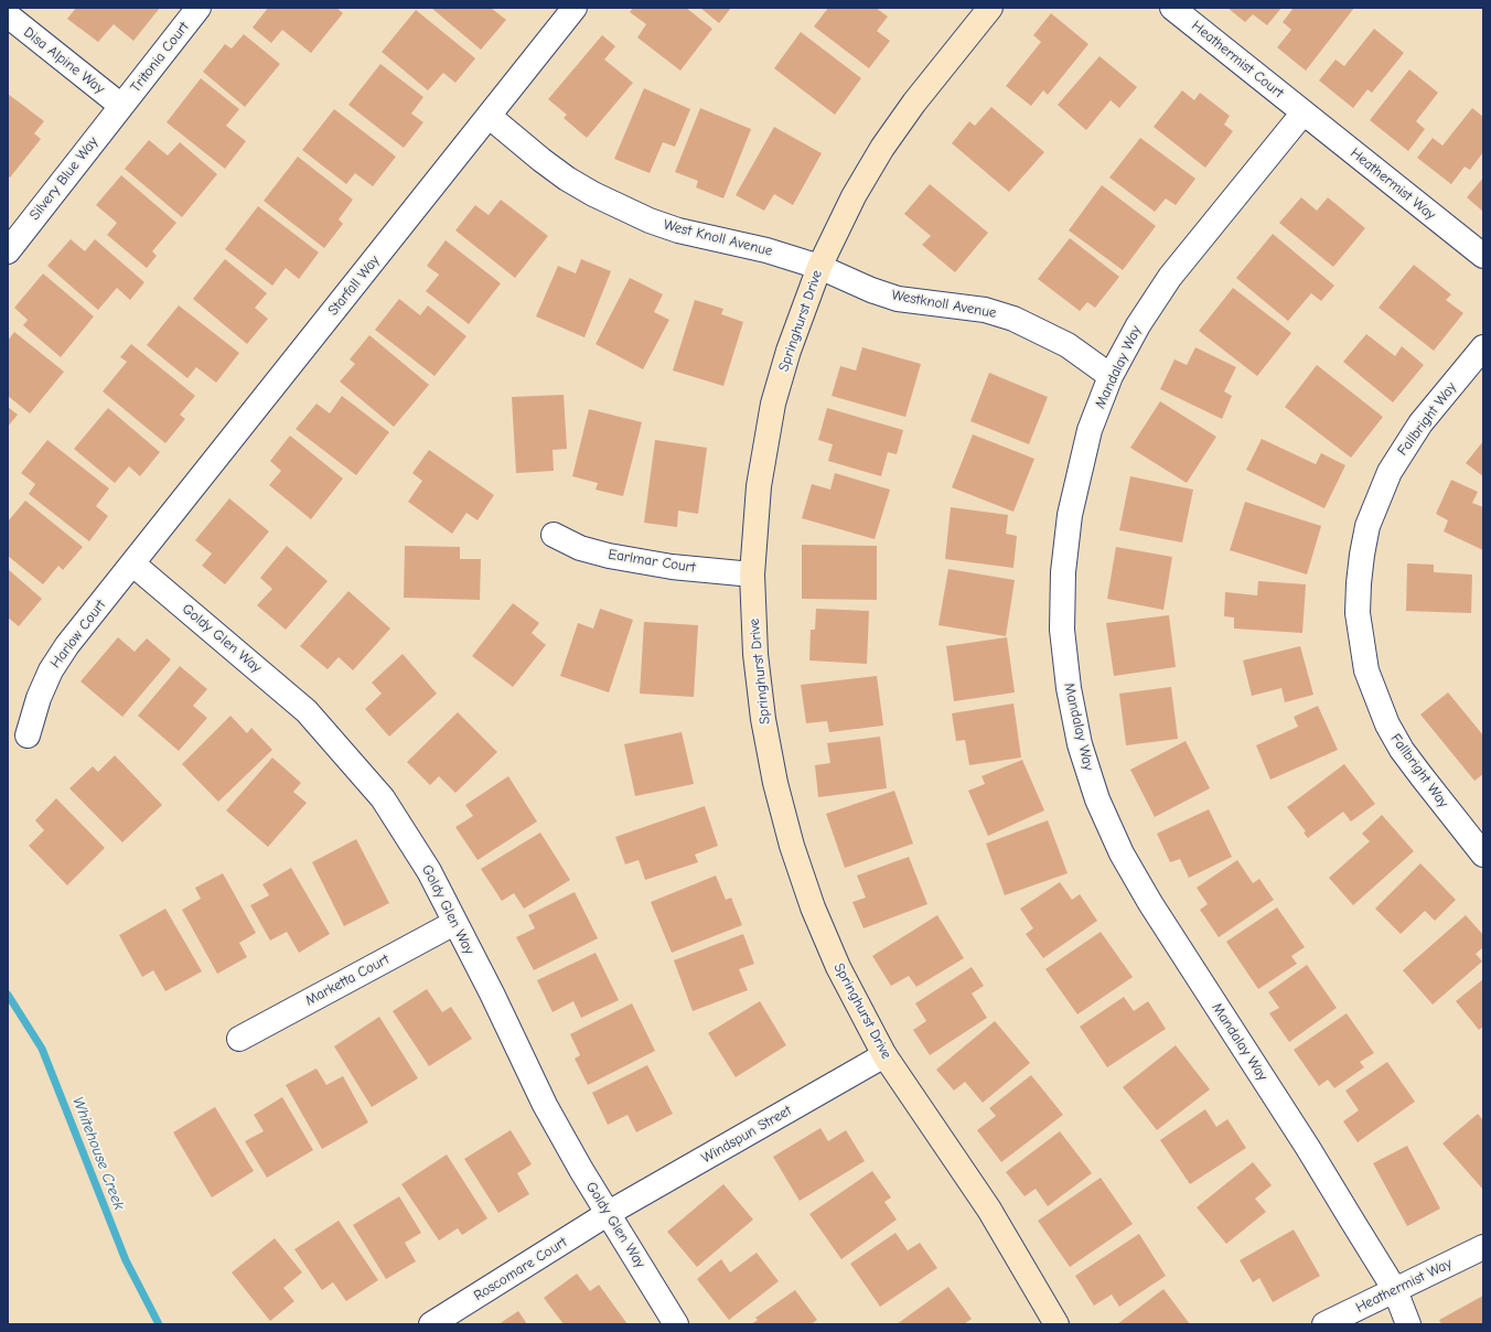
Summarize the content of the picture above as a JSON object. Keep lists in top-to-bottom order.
{
  "streets": {
    "street": [
      "Tritonia Court",
      "Heathermist Court",
      "Disa Alpine Way",
      "Silvery Blue Way",
      "Heathermist Way",
      "West Knoll Avenue",
      "Starfall Way",
      "Westknoll Avenue",
      "Springhurst Drive",
      "Mandalay Way",
      "Fallbright Way",
      "Earlmar Court",
      "Harlow Court",
      "Goldy Glen Way",
      "Marketta Court",
      "Windspun Street",
      "Roscomare Court"
    ]
  },
  "crossings": [
    ["Tritonia Court", "Disa Alpine Way"],
    ["Tritonia Court", "Silvery Blue Way"],
    ["Heathermist Court", "Heathermist Way"],
    ["Heathermist Court", "Mandalay Way"],
    ["Disa Alpine Way", "Silvery Blue Way"],
    ["Heathermist Way", "Mandalay Way"],
    ["West Knoll Avenue", "Starfall Way"],
    ["West Knoll Avenue", "Westknoll Avenue"],
    ["West Knoll Avenue", "Springhurst Drive"],
    ["Starfall Way", "Harlow Court"],
    ["Starfall Way", "Goldy Glen Way"],
    ["Westknoll Avenue", "Springhurst Drive"],
    ["Westknoll Avenue", "Mandalay Way"],
    ["Springhurst Drive", "Earlmar Court"],
    ["Springhurst Drive", "Windspun Street"],
    ["Harlow Court", "Goldy Glen Way"],
    ["Goldy Glen Way", "Marketta Court"],
    ["Goldy Glen Way", "Windspun Street"],
    ["Goldy Glen Way", "Roscomare Court"],
    ["Windspun Street", "Roscomare Court"]
  ],
  "water": ["Whitehouse Creek"]
}
